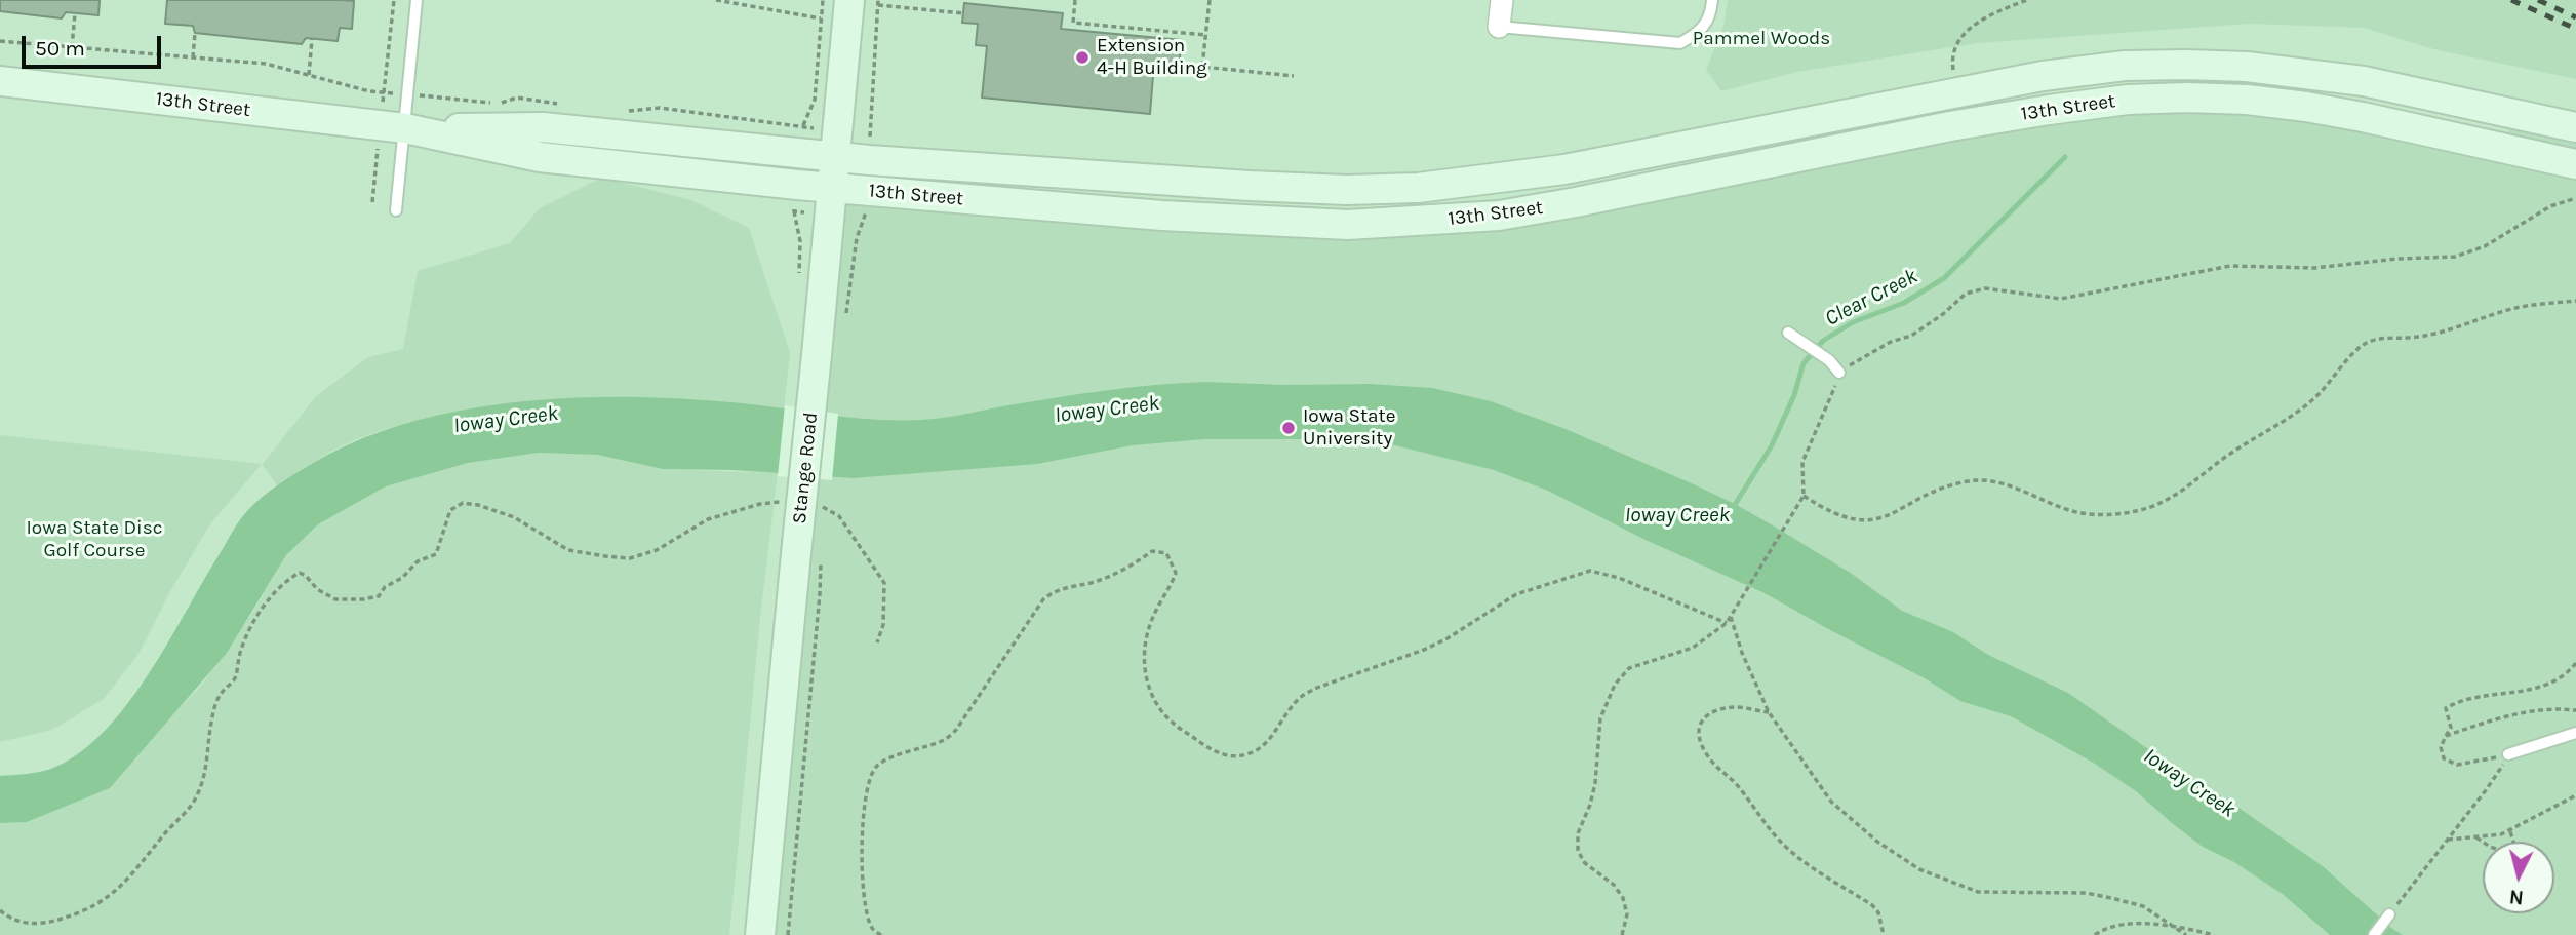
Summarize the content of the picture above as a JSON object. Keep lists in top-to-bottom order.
{
  "streets": {
    "main road": ["13th Street", "Stange Road"]
  },
  "crossings": [
    ["13th Street", "Stange Road"]
  ],
  "water": ["Clear Creek", "Ioway Creek"],
  "parks": ["Pammel Woods", "Iowa State Disc Golf Course"],
  "places": ["Extension 4-H Building", "Iowa State University"],
  "scale_bar": "50 m",
  "north": "bottom"
}
